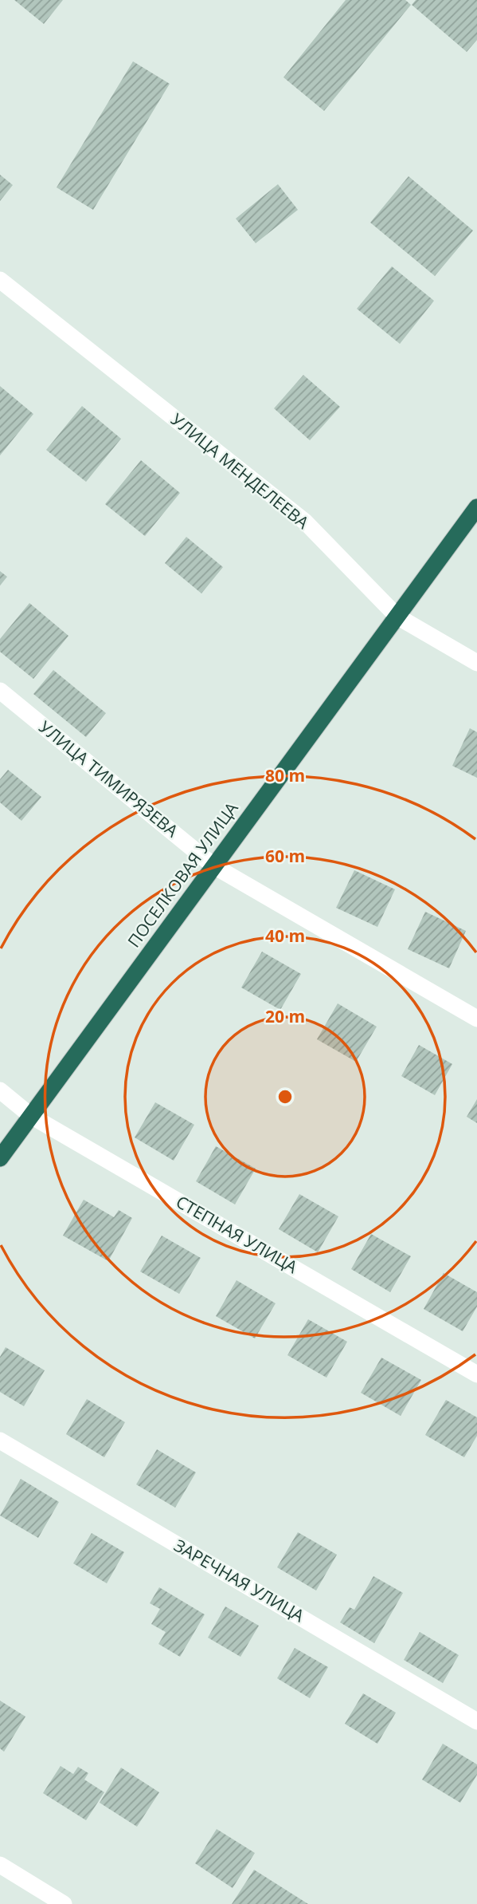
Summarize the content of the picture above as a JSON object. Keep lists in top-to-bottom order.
{
  "streets": {
    "highway": ["ПОСЕЛКОВАЯ УЛИЦА"],
    "street": [
      "УЛИЦА МЕНДЕЛЕЕВА",
      "УЛИЦА ТИМИРЯЗЕВА",
      "СТЕПНАЯ УЛИЦА",
      "ЗАРЕЧНАЯ УЛИЦА"
    ]
  },
  "crossings": [
    ["УЛИЦА МЕНДЕЛЕЕВА", "ПОСЕЛКОВАЯ УЛИЦА"],
    ["УЛИЦА ТИМИРЯЗЕВА", "ПОСЕЛКОВАЯ УЛИЦА"],
    ["ПОСЕЛКОВАЯ УЛИЦА", "СТЕПНАЯ УЛИЦА"]
  ],
  "rings": [
    "80 m",
    "60 m",
    "40 m",
    "20 m"
  ]
}
